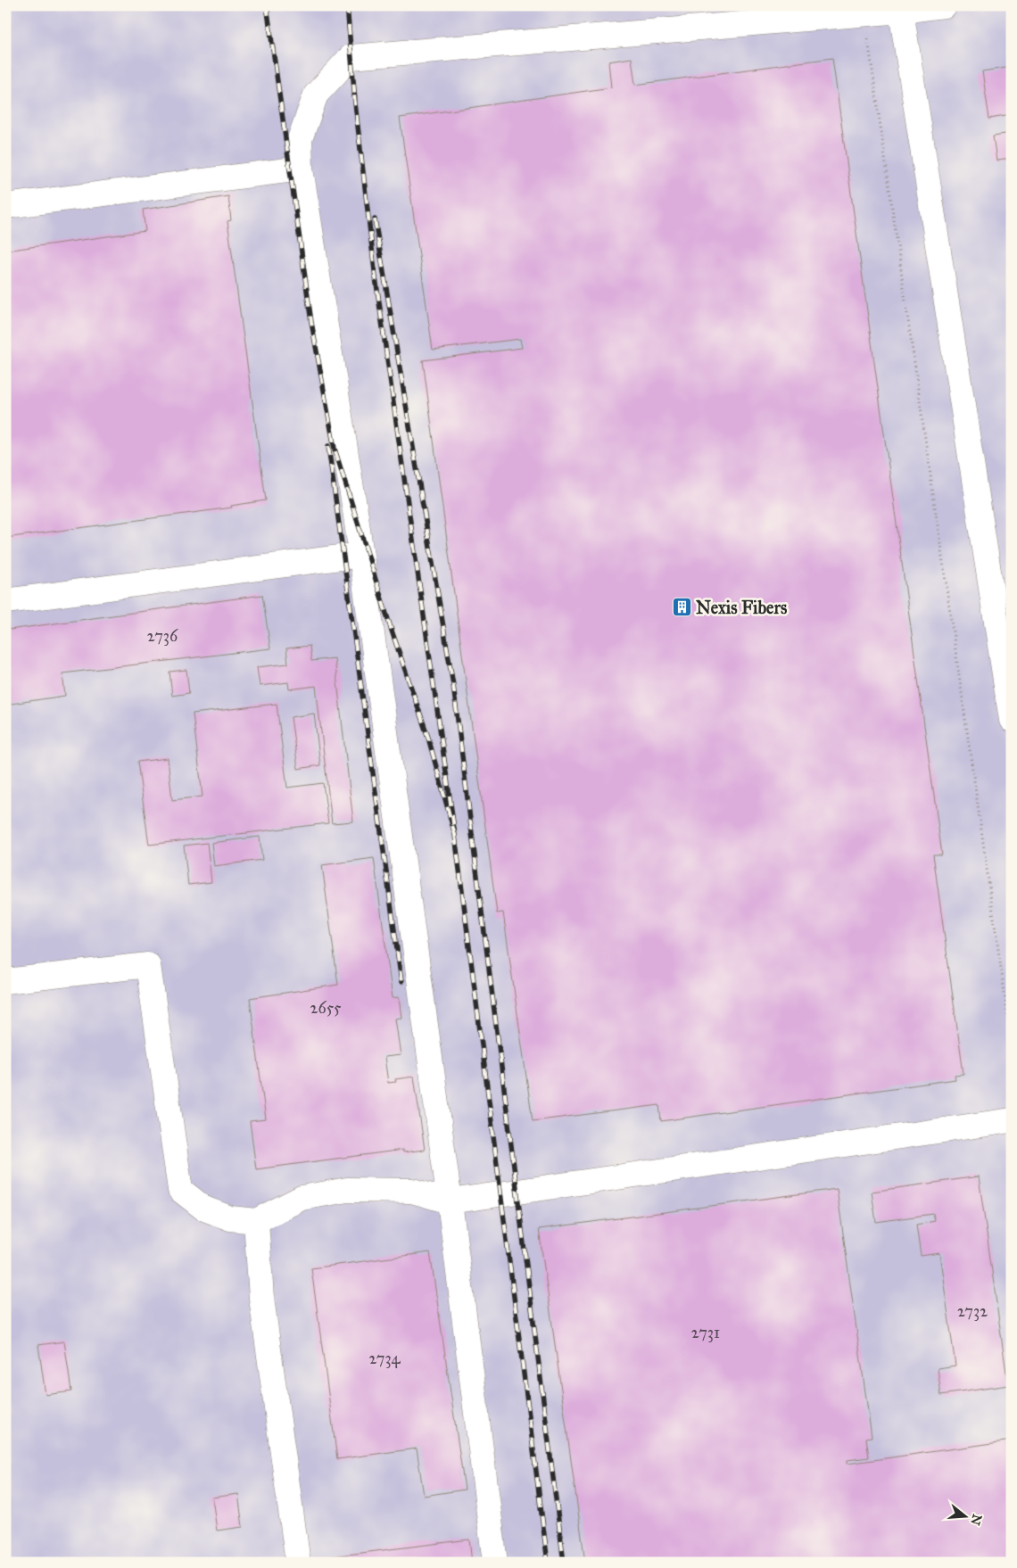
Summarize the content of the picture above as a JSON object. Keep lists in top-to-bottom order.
{
  "places": {
    "building": ["Nexis Fibers"]
  },
  "house_numbers": [
    "2736",
    "2655",
    "2732",
    "2731",
    "2734"
  ],
  "north": "right"
}
